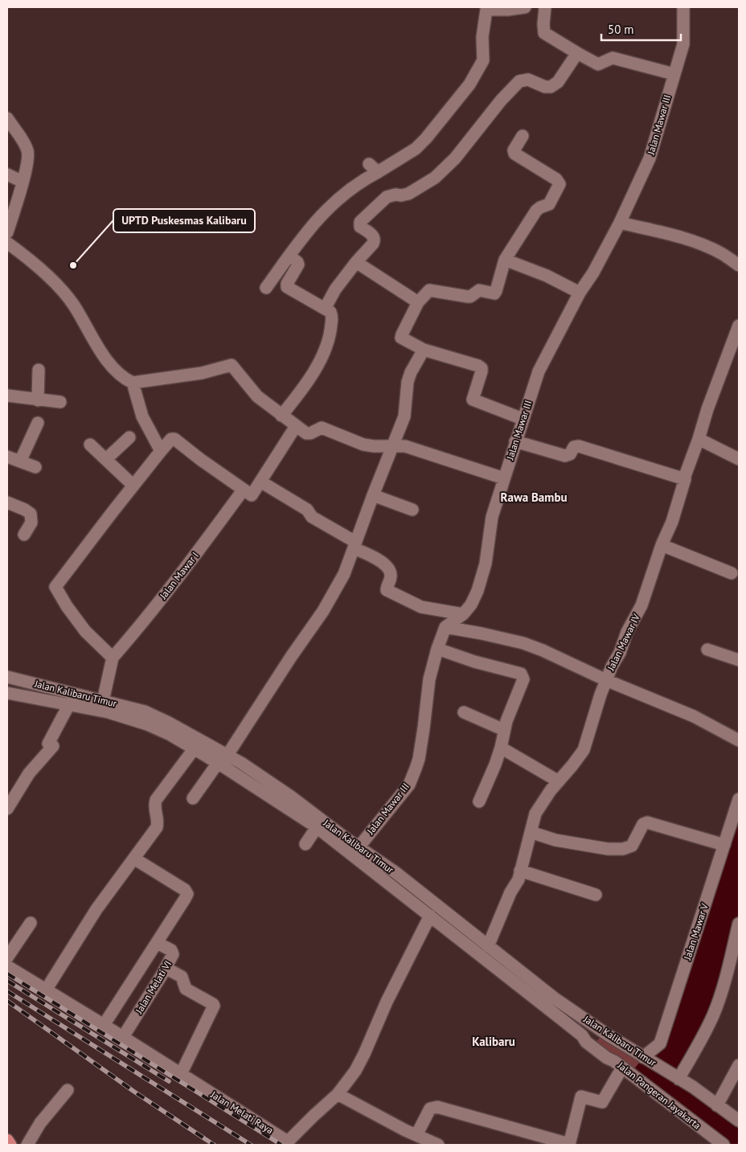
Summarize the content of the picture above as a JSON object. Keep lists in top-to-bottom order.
{
  "streets": {
    "street": [
      "Jalan Mawar III",
      "Jalan Mawar I",
      "Jalan Mawar IV",
      "Jalan Kalibaru Timur",
      "Jalan Mawar V",
      "Jalan Melati VI",
      "Jalan Pangeran Jayakarta",
      "Jalan Melati Raya"
    ]
  },
  "crossings": [
    ["Jalan Mawar III", "Jalan Kalibaru Timur"],
    ["Jalan Mawar IV", "Jalan Kalibaru Timur"],
    ["Jalan Kalibaru Timur", "Jalan Mawar V"],
    ["Jalan Kalibaru Timur", "Jalan Pangeran Jayakarta"],
    ["Jalan Kalibaru Timur", "Jalan Melati Raya"],
    ["Jalan Melati VI", "Jalan Melati Raya"]
  ],
  "districts": ["Rawa Bambu", "Kalibaru"],
  "places": ["UPTD Puskesmas Kalibaru"],
  "scale_bar": "50 m"
}
